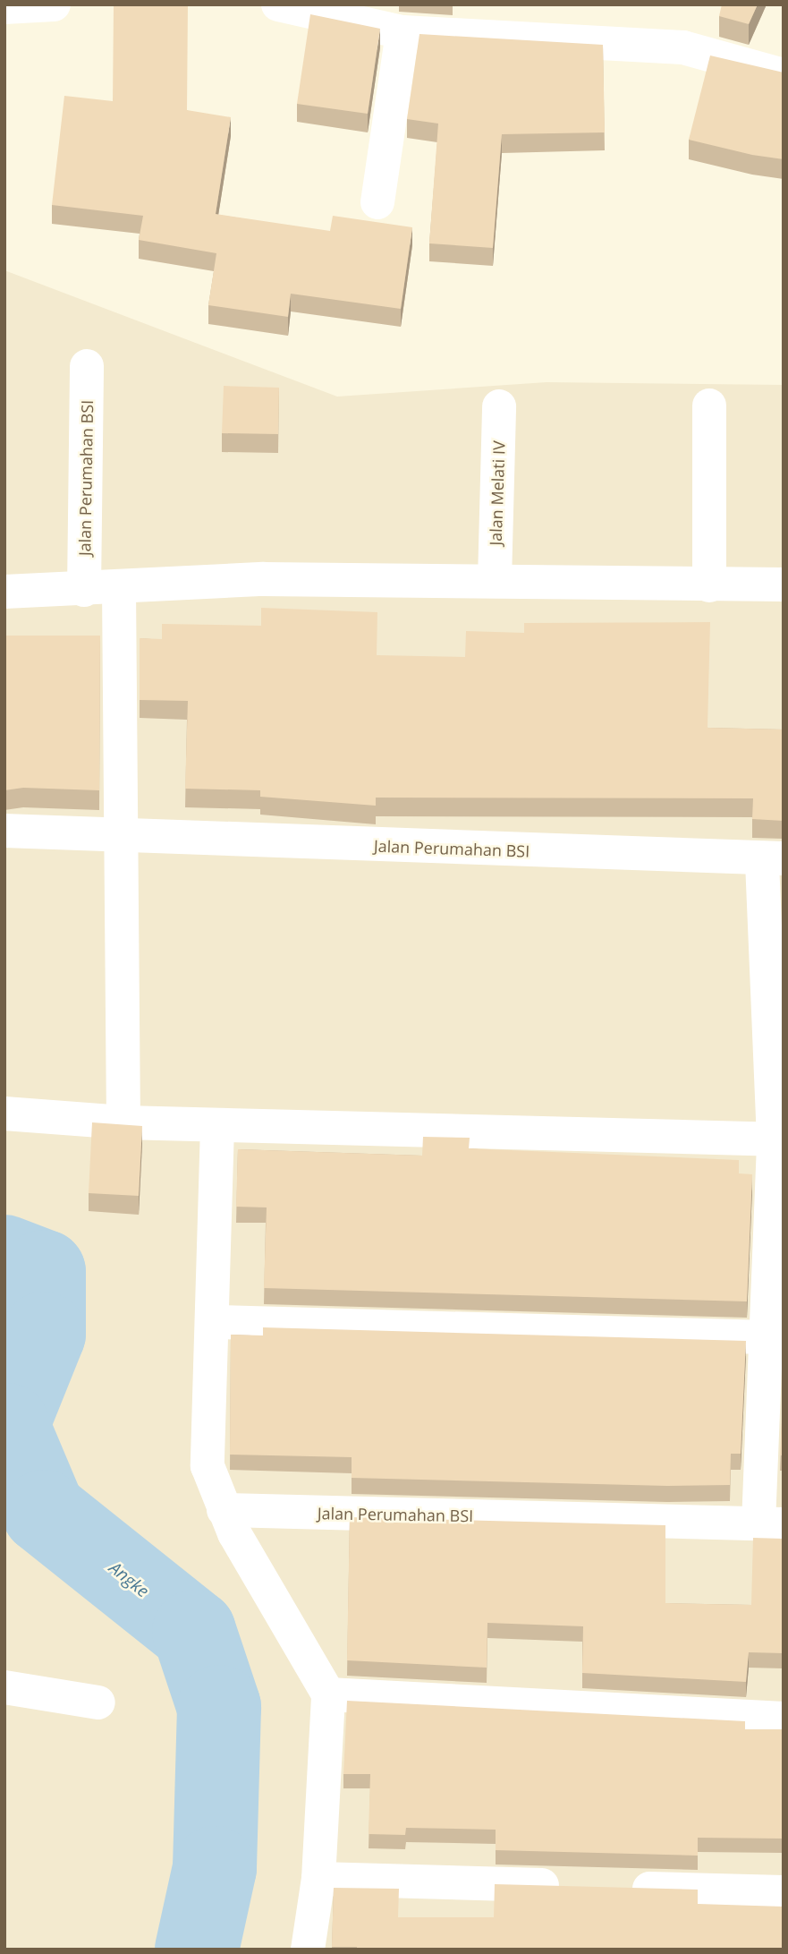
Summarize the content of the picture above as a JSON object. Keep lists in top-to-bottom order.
{
  "streets": {
    "street": ["Jalan Perumahan BSI", "Jalan Melati IV"]
  },
  "water": ["Angke"]
}
